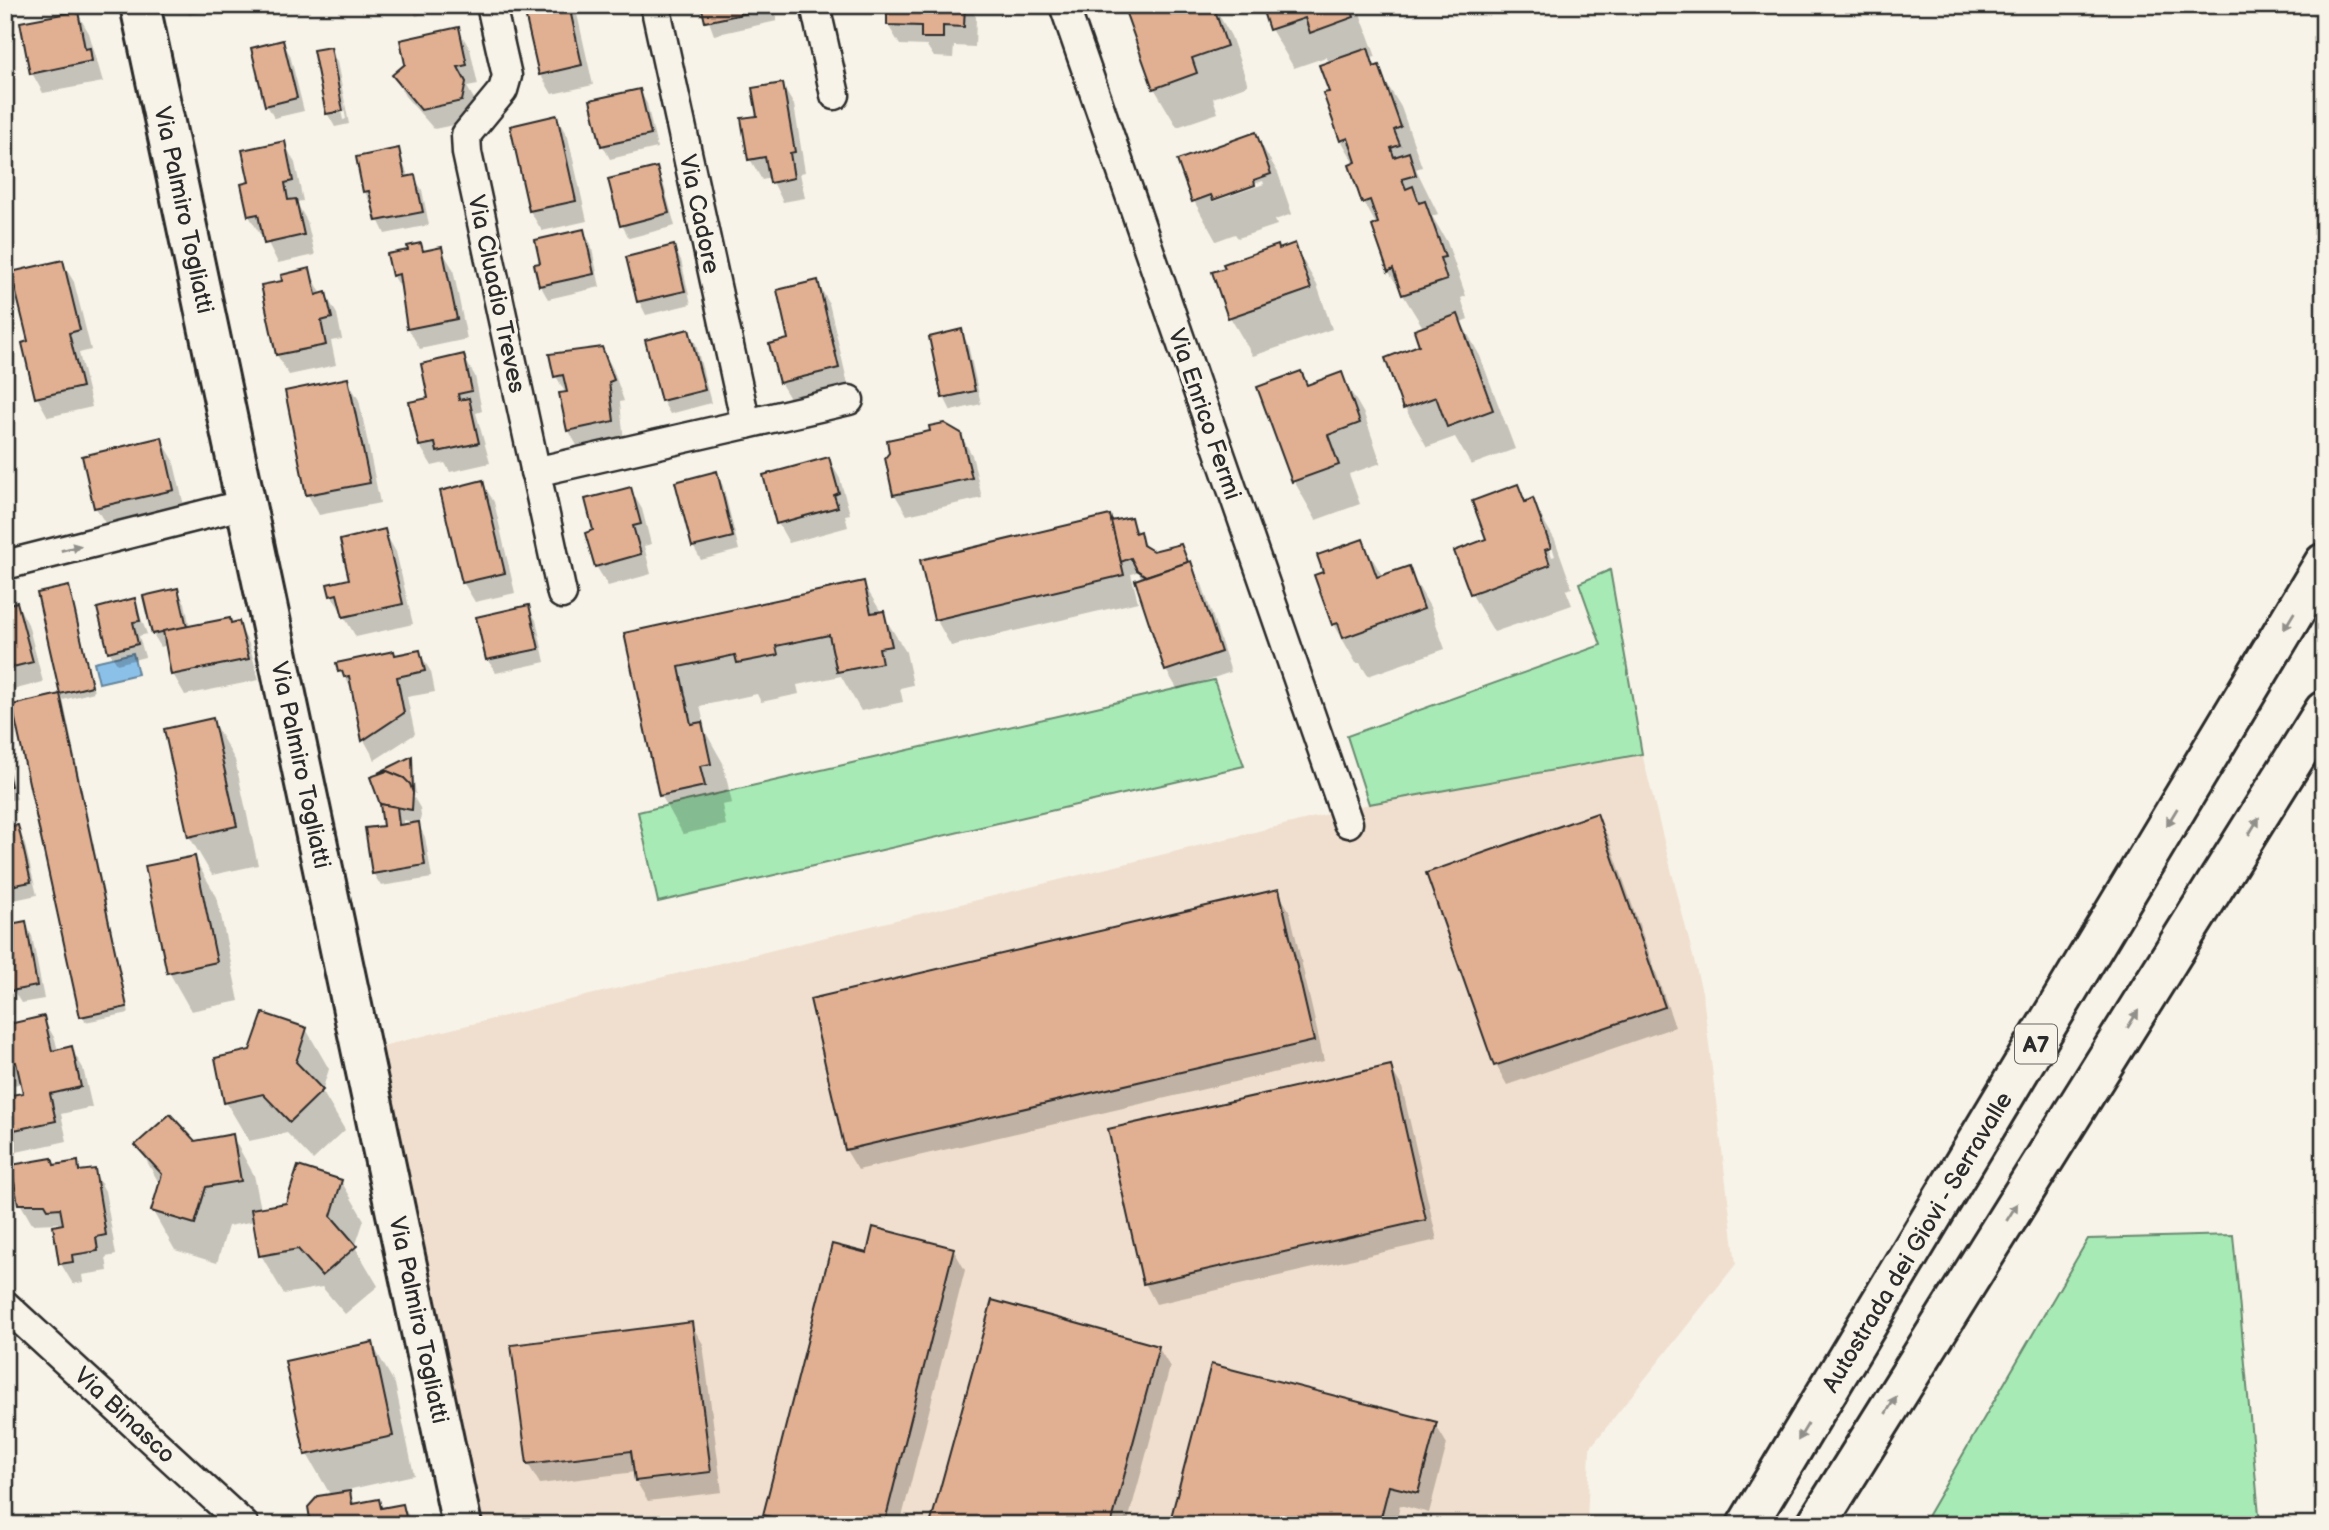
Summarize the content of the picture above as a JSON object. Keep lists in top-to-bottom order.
{
  "streets": {
    "main road": ["Via Palmiro Togliatti", "A7", "Autostrada dei Giovi - Serravalle"],
    "street": [
      "Via Cadore",
      "Via Cluadio Treves",
      "Via Enrico Fermi",
      "Via Binasco"
    ]
  }
}
